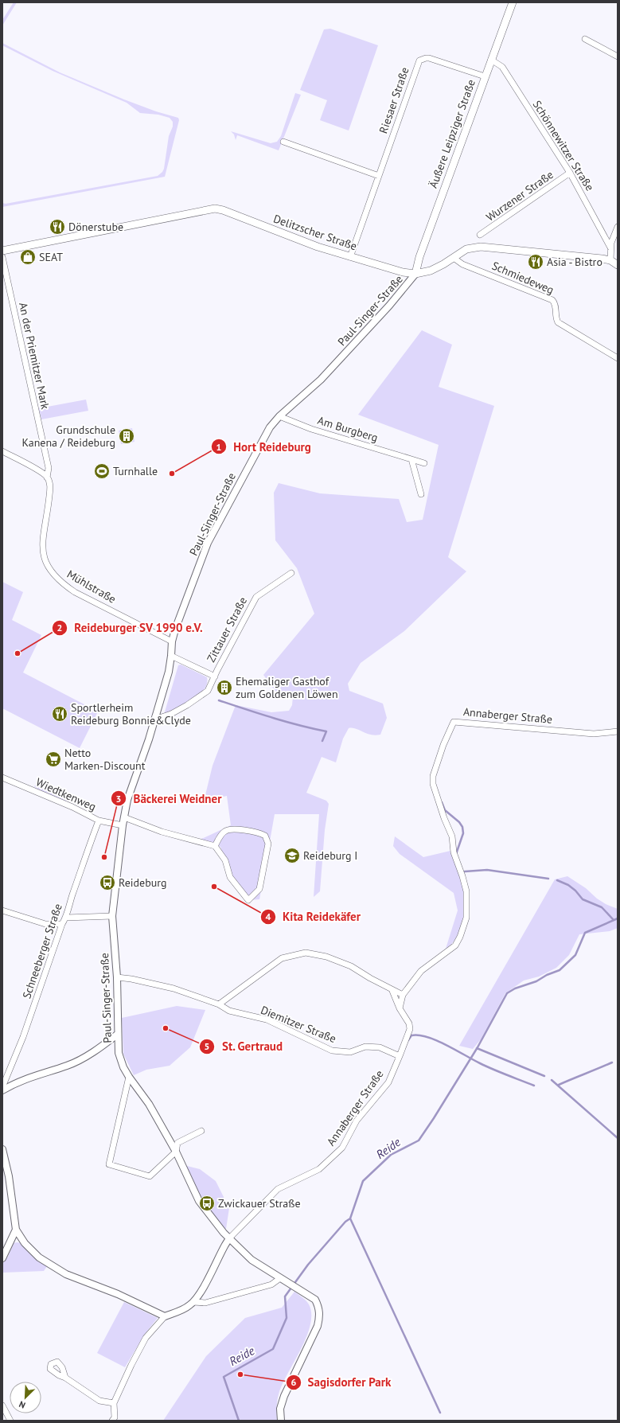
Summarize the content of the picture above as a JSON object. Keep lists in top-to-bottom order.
{
  "streets": {
    "main road": ["Äußere Leipziger Straße", "Delitzscher Straße"],
    "street": [
      "Riesaer Straße",
      "Schönnewitzer Straße",
      "Wurzener Straße",
      "Schmiedeweg",
      "Paul-Singer-Straße",
      "An der Priemitzer Mark",
      "Am Burgberg",
      "Mühlstraße",
      "Zittauer Straße",
      "Annaberger Straße",
      "Wiedtkenweg",
      "Schneeberger Straße",
      "Diemitzer Straße"
    ]
  },
  "crossings": [
    ["Riesaer Straße", "Äußere Leipziger Straße"],
    ["Riesaer Straße", "Delitzscher Straße"],
    ["Äußere Leipziger Straße", "Schönnewitzer Straße"],
    ["Äußere Leipziger Straße", "Delitzscher Straße"],
    ["Äußere Leipziger Straße", "Paul-Singer-Straße"],
    ["Schönnewitzer Straße", "Wurzener Straße"],
    ["Delitzscher Straße", "Schmiedeweg"],
    ["Delitzscher Straße", "Paul-Singer-Straße"],
    ["Paul-Singer-Straße", "Am Burgberg"],
    ["Paul-Singer-Straße", "Mühlstraße"],
    ["Paul-Singer-Straße", "Zittauer Straße"],
    ["Paul-Singer-Straße", "Annaberger Straße"],
    ["Paul-Singer-Straße", "Wiedtkenweg"],
    ["Paul-Singer-Straße", "Diemitzer Straße"],
    ["An der Priemitzer Mark", "Mühlstraße"],
    ["Annaberger Straße", "Diemitzer Straße"],
    ["Wiedtkenweg", "Schneeberger Straße"]
  ],
  "water": ["Reide"],
  "places": {
    "restaurant": ["Dönerstube", "Asia - Bistro", "Sportlerheim Reideburg Bonnie&Clyde"],
    "shop": ["SEAT"],
    "building": ["Grundschule Kanena / Reideburg", "Ehemaliger Gasthof zum Goldenen Löwen"],
    "sports": ["Turnhalle"],
    "other": [
      "Hort Reideburg",
      "Reideburger SV 1990 e.V.",
      "Bäckerei Weidner",
      "Kita Reidekäfer",
      "St. Gertraud",
      "Sagisdorfer Park"
    ],
    "supermarket": ["Netto Marken-Discount"],
    "school or university": ["Reideburg I"],
    "bus stop": ["Reideburg", "Zwickauer Straße"]
  },
  "north": "bottom left"
}
